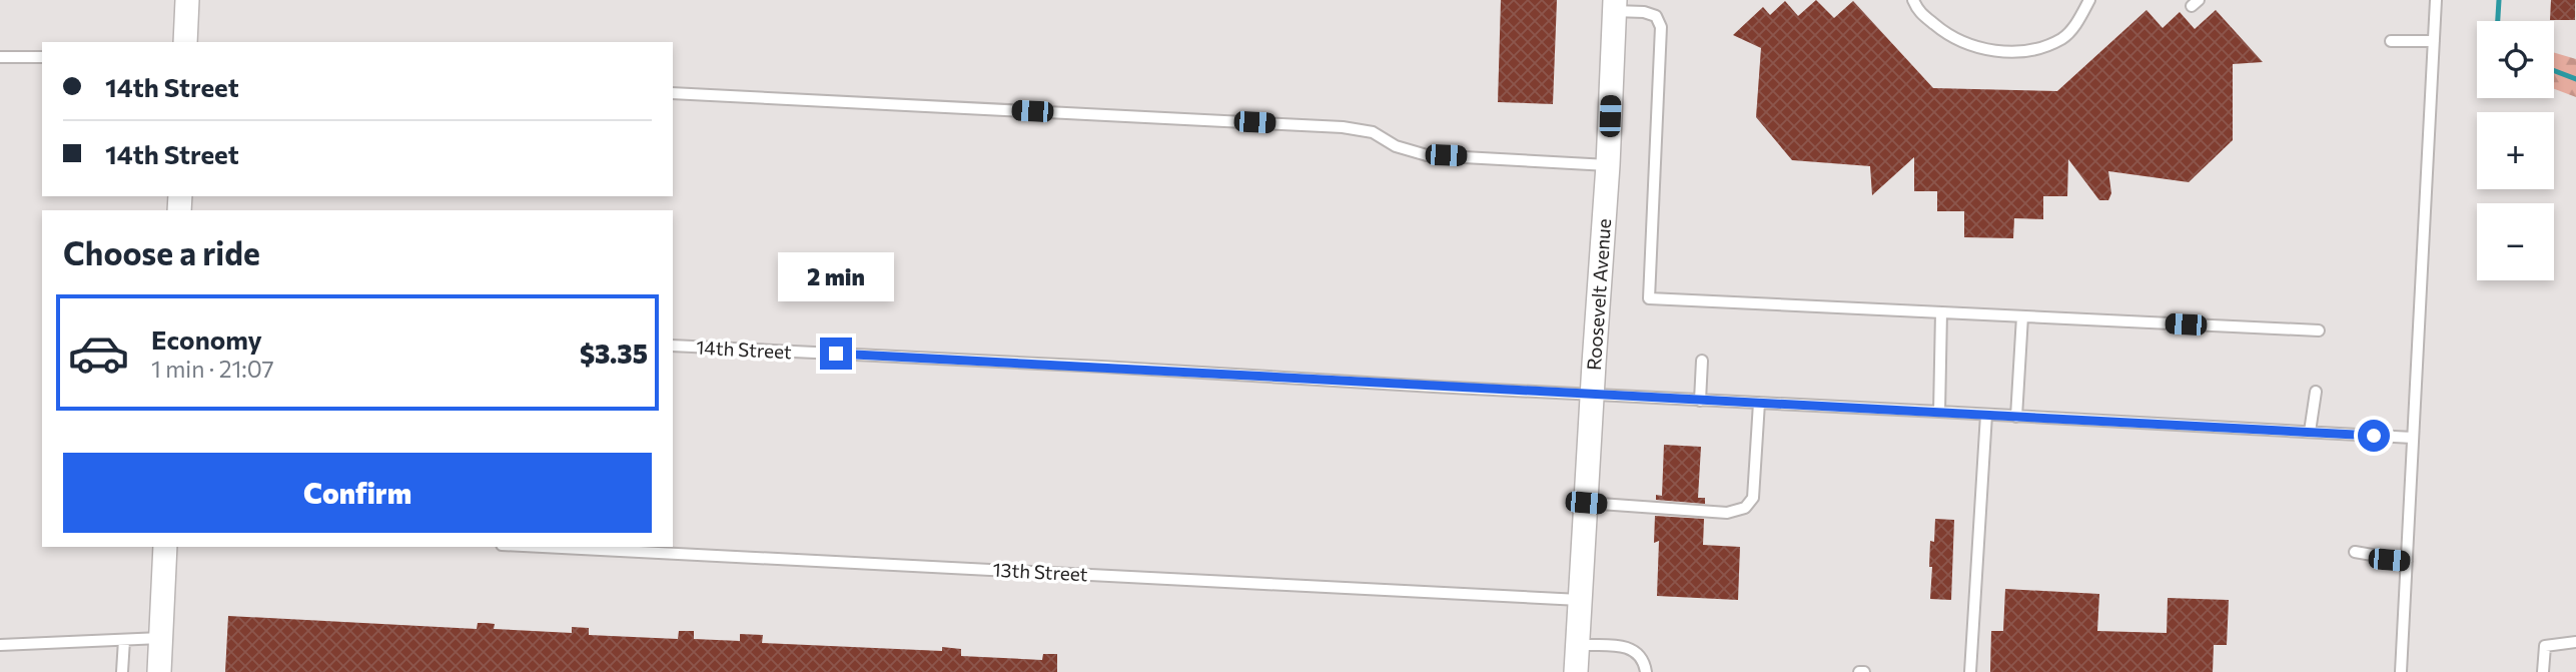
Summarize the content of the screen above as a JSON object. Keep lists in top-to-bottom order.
{
  "streets": {
    "street": ["Roosevelt Avenue"],
    "lane": ["14th Street", "13th Street"]
  },
  "crossings": [
    ["Roosevelt Avenue", "14th Street"],
    ["Roosevelt Avenue", "13th Street"]
  ],
  "page": {
    "map_buttons": ["+", "−"],
    "banner": ["14th Street", "14th Street"],
    "heading": "Choose a ride",
    "bubble": "2 min",
    "list": [
      {
        "name": "Economy",
        "note": "1 min · 21:07",
        "value": "$3.35"
      }
    ],
    "buttons": "Confirm"
  }
}
